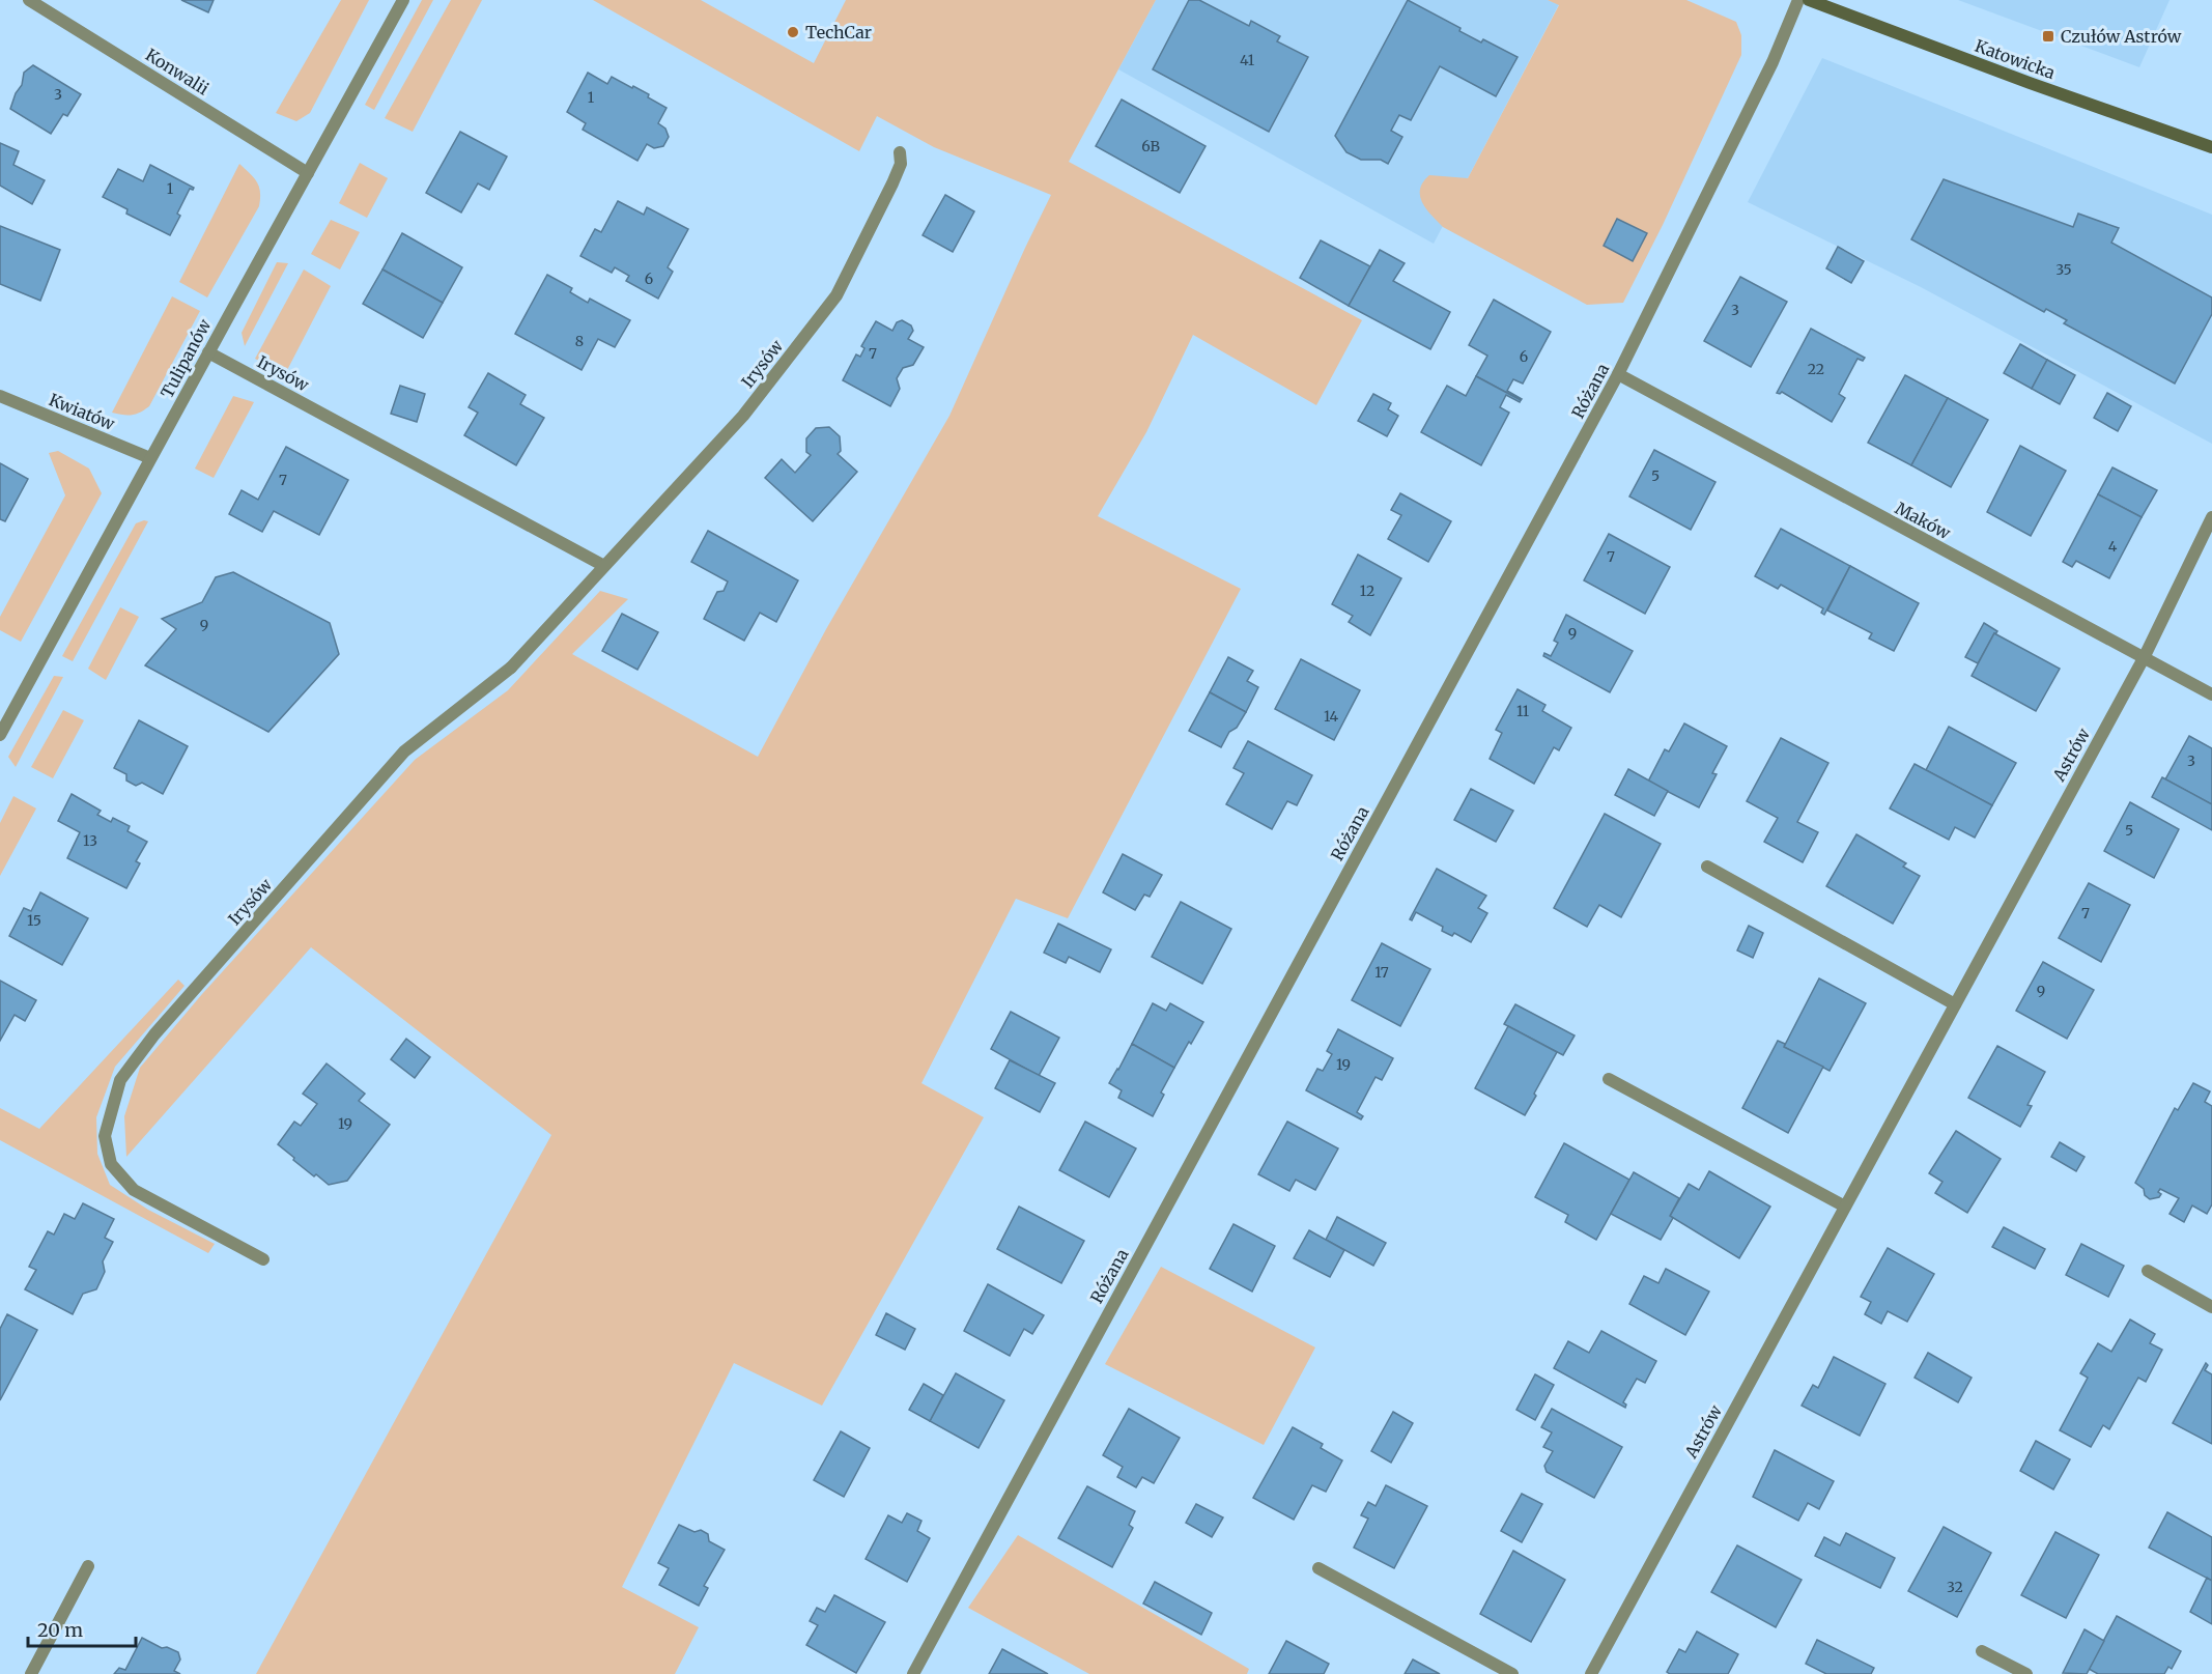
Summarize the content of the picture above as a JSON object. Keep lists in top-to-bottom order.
{
  "streets": {
    "main road": ["Katowicka"],
    "street": [
      "Konwalii",
      "Tulipanów",
      "Irysów",
      "Różana",
      "Kwiatów",
      "Maków",
      "Astrów"
    ]
  },
  "crossings": [
    ["Konwalii", "Tulipanów"],
    ["Tulipanów", "Irysów"],
    ["Tulipanów", "Kwiatów"],
    ["Różana", "Maków"],
    ["Maków", "Astrów"]
  ],
  "places": {
    "other": ["TechCar"],
    "transit": ["Czułów Astrów"]
  },
  "house_numbers": [
    "41",
    "3",
    "1",
    "6B",
    "1",
    "35",
    "6",
    "3",
    "8",
    "7",
    "6",
    "22",
    "5",
    "7",
    "4",
    "7",
    "12",
    "9",
    "9",
    "11",
    "14",
    "3",
    "5",
    "13",
    "7",
    "15",
    "17",
    "9",
    "19",
    "19",
    "32"
  ],
  "scale_bar": "20 m"
}
